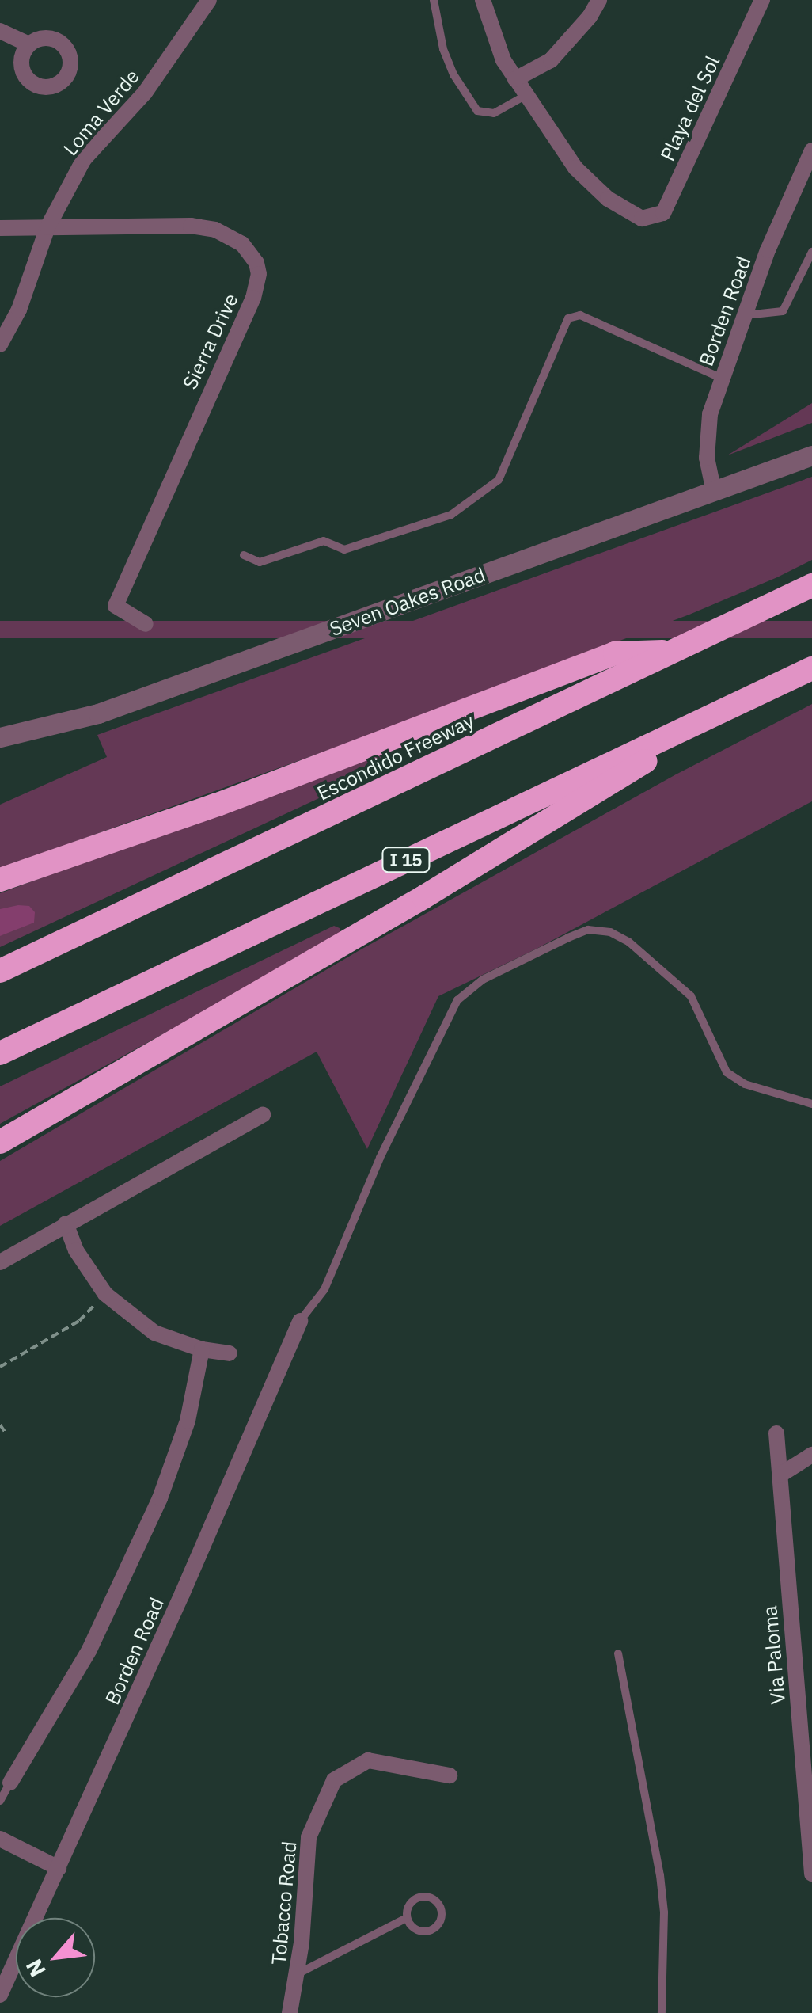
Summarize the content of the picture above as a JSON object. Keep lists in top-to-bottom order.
{
  "streets": {
    "highway": ["Escondido Freeway", "I 15"],
    "street": [
      "Playa del Sol",
      "Loma Verde",
      "Borden Road",
      "Sierra Drive",
      "Seven Oakes Road",
      "Via Paloma",
      "Tobacco Road"
    ]
  },
  "crossings": [
    ["Loma Verde", "Sierra Drive"],
    ["Borden Road", "Seven Oakes Road"]
  ],
  "north": "bottom left"
}
